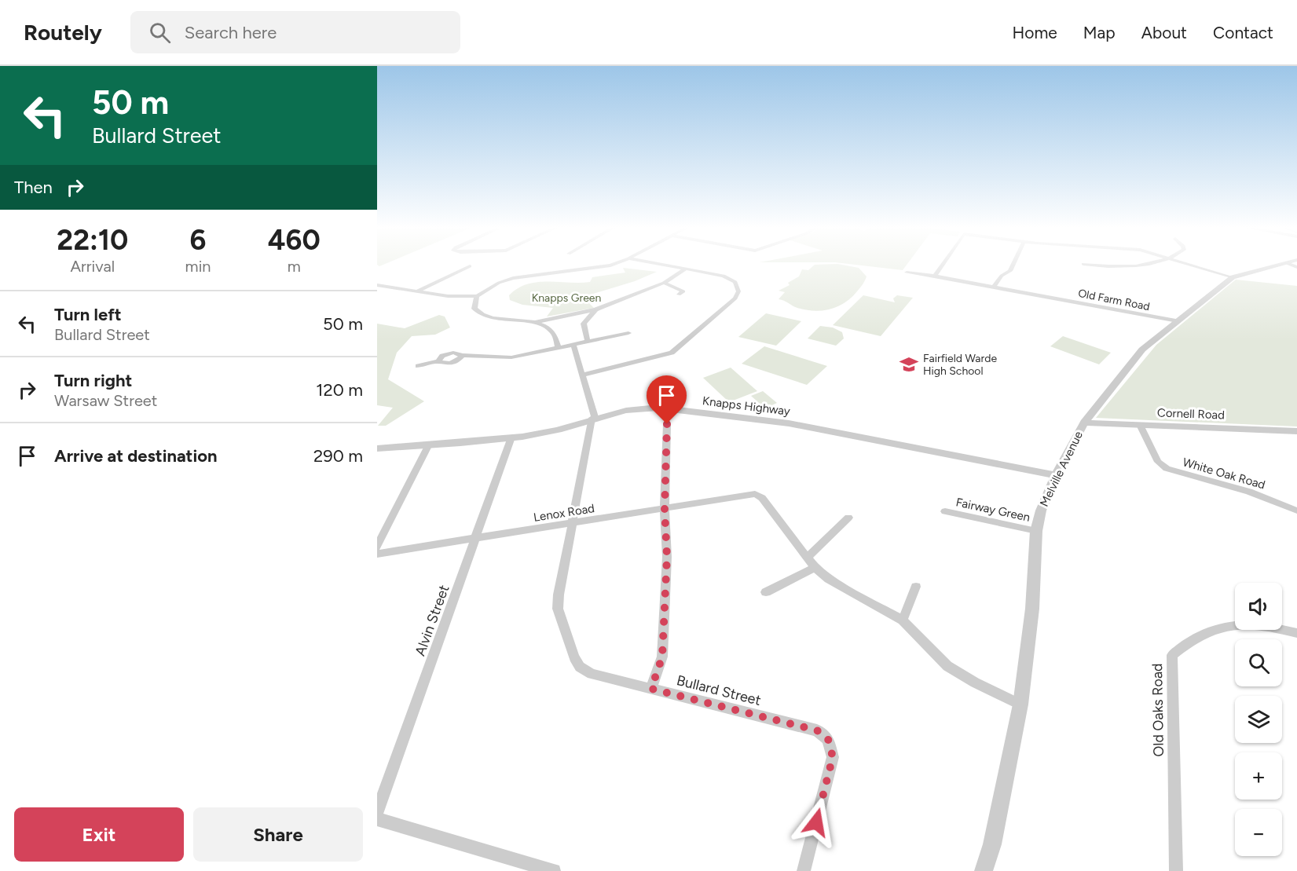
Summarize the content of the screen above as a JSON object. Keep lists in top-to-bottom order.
{
  "streets": {
    "street": [
      "Old Farm Road",
      "Knapps Highway",
      "Cornell Road",
      "Melville Avenue",
      "White Oak Road",
      "Fairway Green",
      "Lenox Road",
      "Alvin Street",
      "Bullard Street",
      "Old Oaks Road"
    ]
  },
  "crossings": [
    ["Old Farm Road", "Melville Avenue"],
    ["Knapps Highway", "Melville Avenue"],
    ["Knapps Highway", "Alvin Street"],
    ["Knapps Highway", "Bullard Street"],
    ["Cornell Road", "Melville Avenue"],
    ["Cornell Road", "White Oak Road"],
    ["Melville Avenue", "Fairway Green"],
    ["Lenox Road", "Alvin Street"],
    ["Lenox Road", "Bullard Street"]
  ],
  "parks": ["Knapps Green"],
  "places": {
    "school or university": ["Fairfield Warde High School"]
  },
  "page": {
    "header": "Routely",
    "search": "Search here",
    "nav": [
      "Home",
      "Map",
      "About",
      "Contact"
    ],
    "turn": ["50 m", "Bullard Street"],
    "then": "Then",
    "eta": [
      "22:10",
      "Arrival",
      "6",
      "min",
      "460",
      "m"
    ],
    "list": [
      {
        "name": "Turn left",
        "note": "Bullard Street",
        "value": "50 m"
      },
      {
        "name": "Turn right",
        "note": "Warsaw Street",
        "value": "120 m"
      },
      {
        "name": "Arrive at destination",
        "value": "290 m"
      }
    ],
    "map_buttons": ["+", "−"],
    "buttons": ["Exit", "Share"]
  }
}
